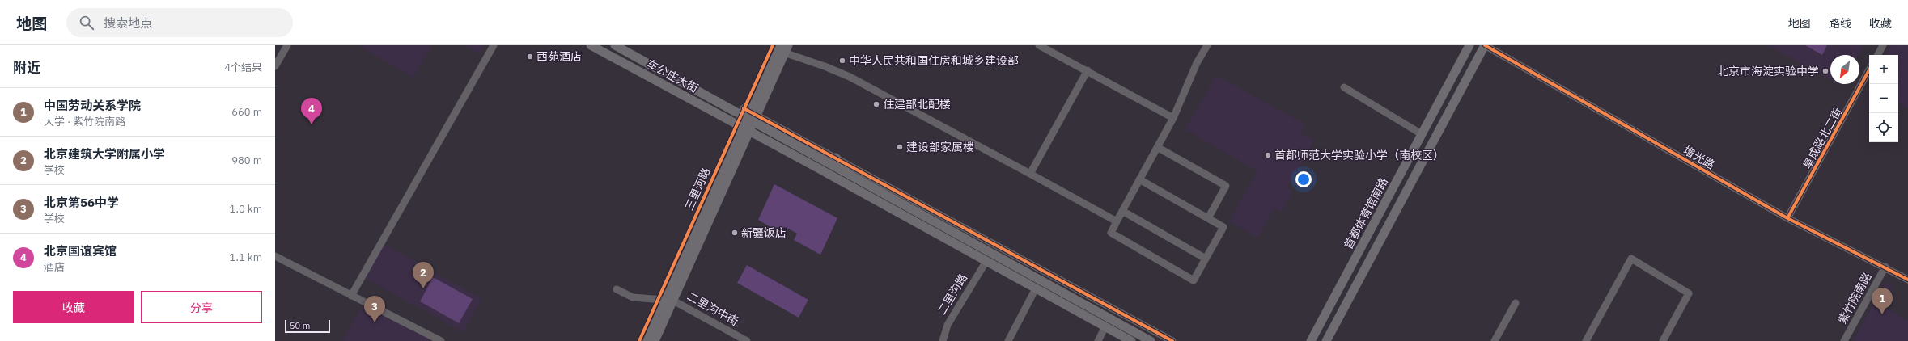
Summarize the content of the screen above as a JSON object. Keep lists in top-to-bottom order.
{
  "streets": {
    "main road": ["车公庄大街", "三里河路", "首都体育馆南路"],
    "street": [
      "阜成路北二街",
      "增光路",
      "二里沟路",
      "紫竹院南路",
      "二里沟中街"
    ]
  },
  "crossings": [
    ["车公庄大街", "三里河路"],
    ["车公庄大街", "二里沟路"],
    ["阜成路北二街", "增光路"],
    ["增光路", "紫竹院南路"],
    ["三里河路", "二里沟中街"]
  ],
  "places": [
    "西苑酒店",
    "中华人民共和国住房和城乡建设部",
    "北京市海淀实验中学",
    "住建部北配楼",
    "建设部家属楼",
    "首都师范大学实验小学（南校区）",
    "新疆饭店"
  ],
  "scale_bar": "50 m",
  "north": "bottom left",
  "page": {
    "header": "地图",
    "search": "搜索地点",
    "nav": ["地图", "路线", "收藏"],
    "heading": ["附近", "4个结果"],
    "map_buttons": ["+", "−"],
    "list": [
      {
        "mark": "1",
        "name": "中国劳动关系学院",
        "note": "大学 · 紫竹院南路",
        "value": "660 m"
      },
      {
        "mark": "2",
        "name": "北京建筑大学附属小学",
        "note": "学校",
        "value": "980 m"
      },
      {
        "mark": "3",
        "name": "北京第56中学",
        "note": "学校",
        "value": "1.0 km"
      },
      {
        "mark": "4",
        "name": "北京国谊宾馆",
        "note": "酒店",
        "value": "1.1 km"
      }
    ],
    "pins": [
      "4",
      "2",
      "1",
      "3"
    ],
    "buttons": ["收藏", "分享"],
    "scale": "50 m"
  }
}
